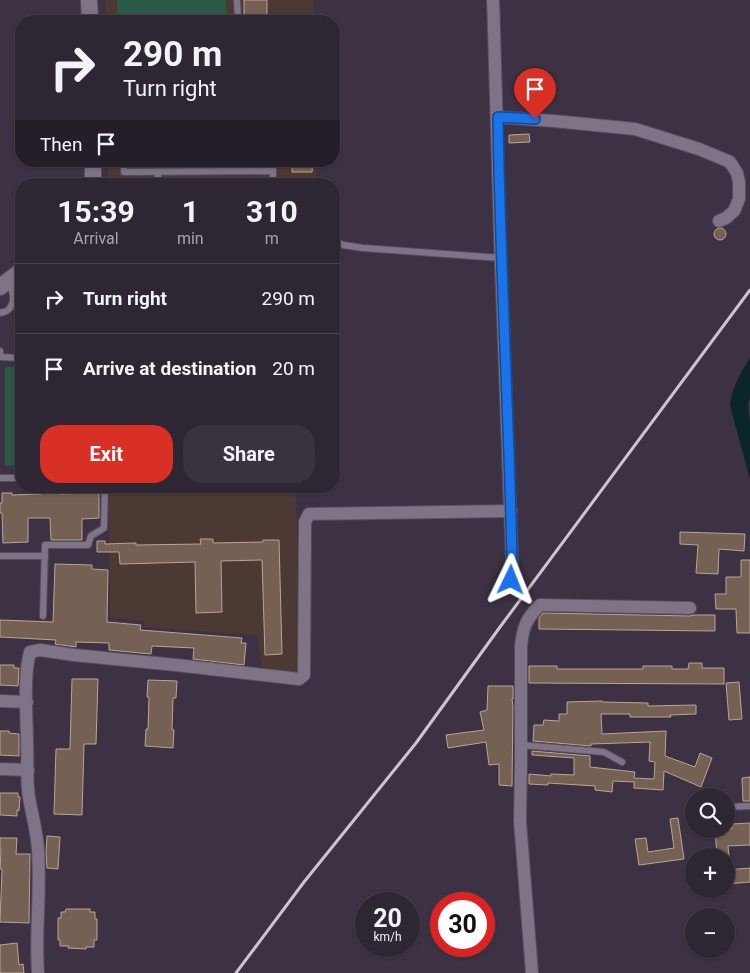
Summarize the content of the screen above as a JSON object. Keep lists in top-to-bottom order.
{
  "page": {
    "turn": ["290 m", "Turn right"],
    "then": "Then",
    "eta": [
      "15:39",
      "Arrival",
      "1",
      "min",
      "310",
      "m"
    ],
    "list": [
      {
        "name": "Turn right",
        "value": "290 m"
      },
      {
        "name": "Arrive at destination",
        "value": "20 m"
      }
    ],
    "buttons": ["Exit", "Share"],
    "map_buttons": ["+", "−"],
    "speed": "20 km/h",
    "limit": "30"
  }
}
